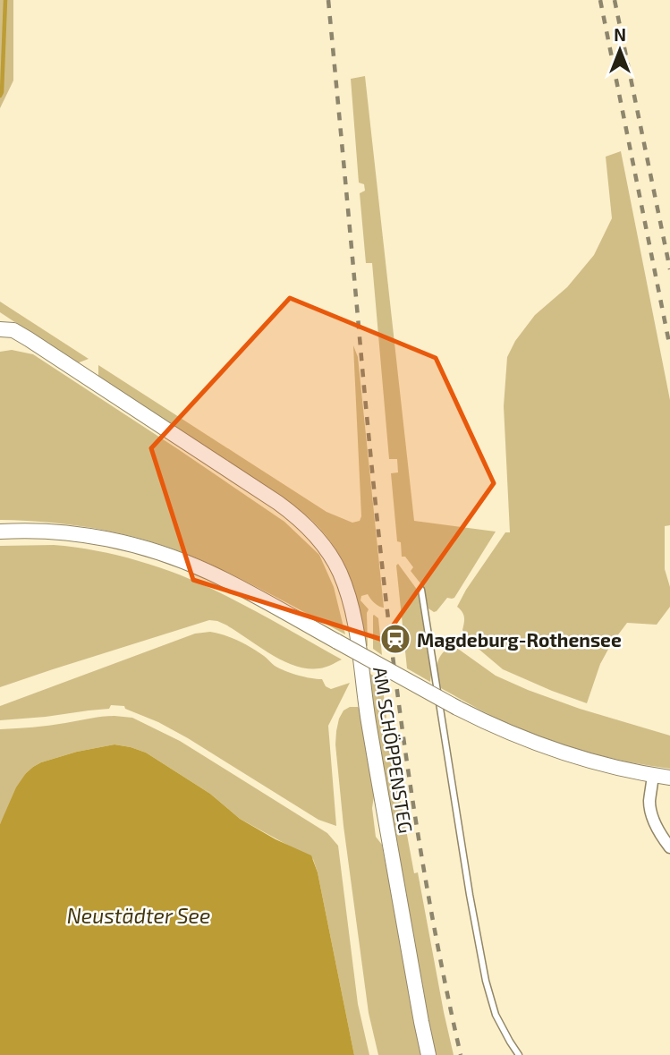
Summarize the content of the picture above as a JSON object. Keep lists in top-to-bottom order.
{
  "streets": {
    "street": ["AM SCHÖPPENSTEG"]
  },
  "water": ["Neustädter See"],
  "places": {
    "station": ["Magdeburg-Rothensee"]
  },
  "north": "top"
}
